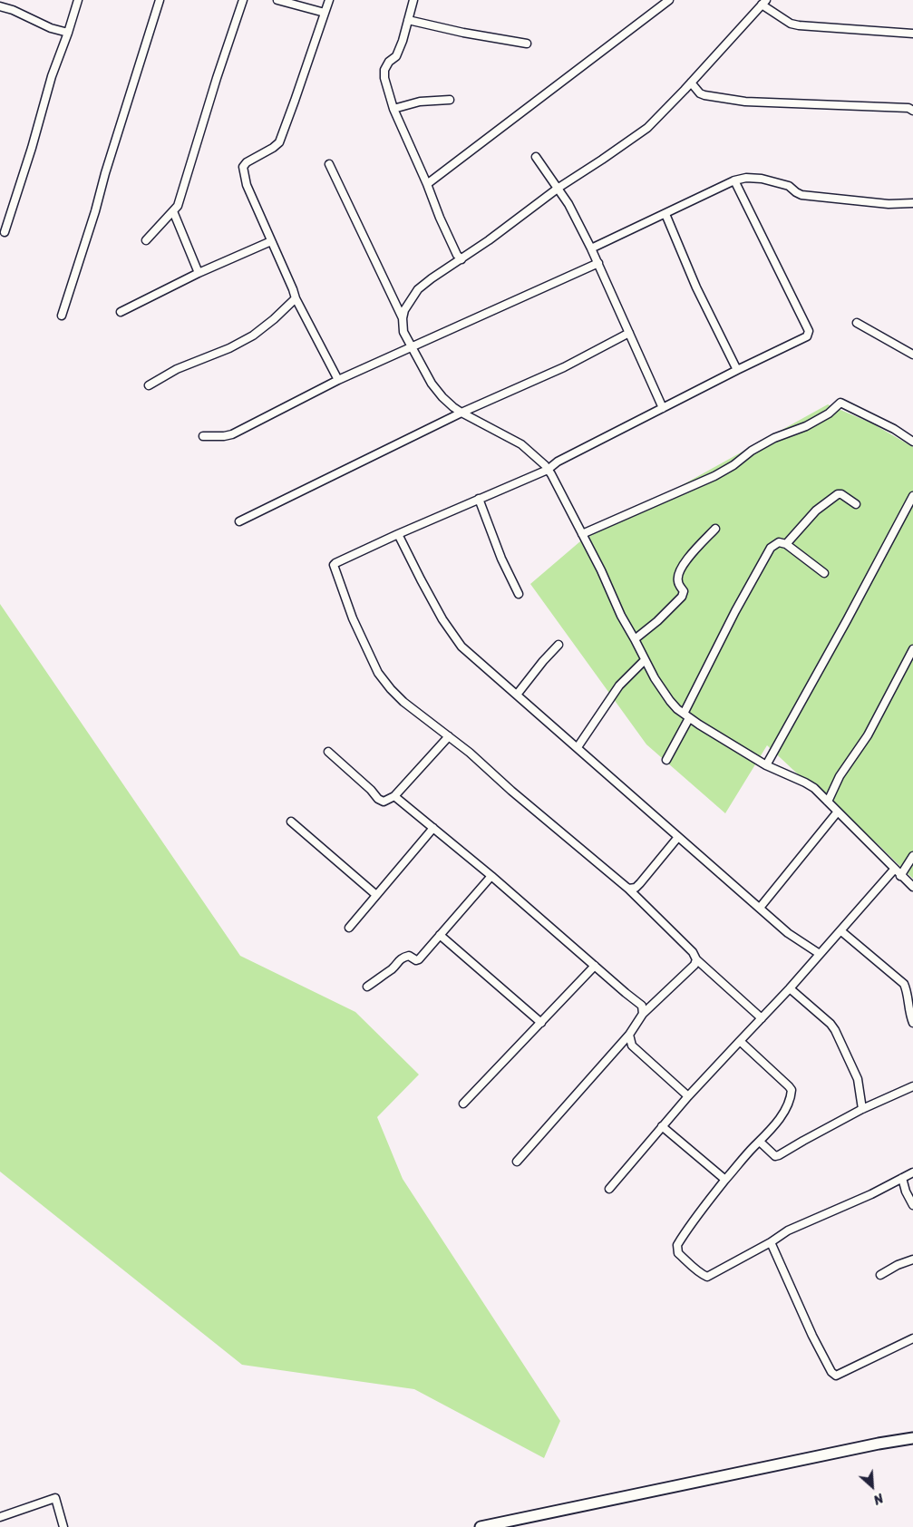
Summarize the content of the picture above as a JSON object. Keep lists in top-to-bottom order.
{
  "north": "bottom right"
}
